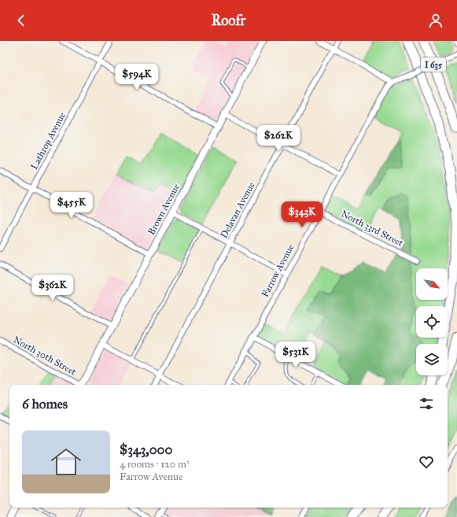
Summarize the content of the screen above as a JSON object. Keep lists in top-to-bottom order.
{
  "streets": {
    "highway": ["I 635"],
    "main road": ["Brown Avenue"],
    "street": [
      "Lathrop Avenue",
      "Delavan Avenue",
      "North 33rd Street",
      "Farrow Avenue",
      "North 30th Street"
    ]
  },
  "crossings": [
    ["North 33rd Street", "Farrow Avenue"]
  ],
  "north": "bottom right",
  "page": {
    "header": "Roofr",
    "price": [
      "$594K",
      "$262K",
      "$455K",
      "$343K",
      "$362K",
      "$531K"
    ],
    "heading": "6 homes",
    "list": [
      {
        "name": "$343,000",
        "note": "4 rooms · 120 m² · Farrow Avenue"
      }
    ]
  }
}
